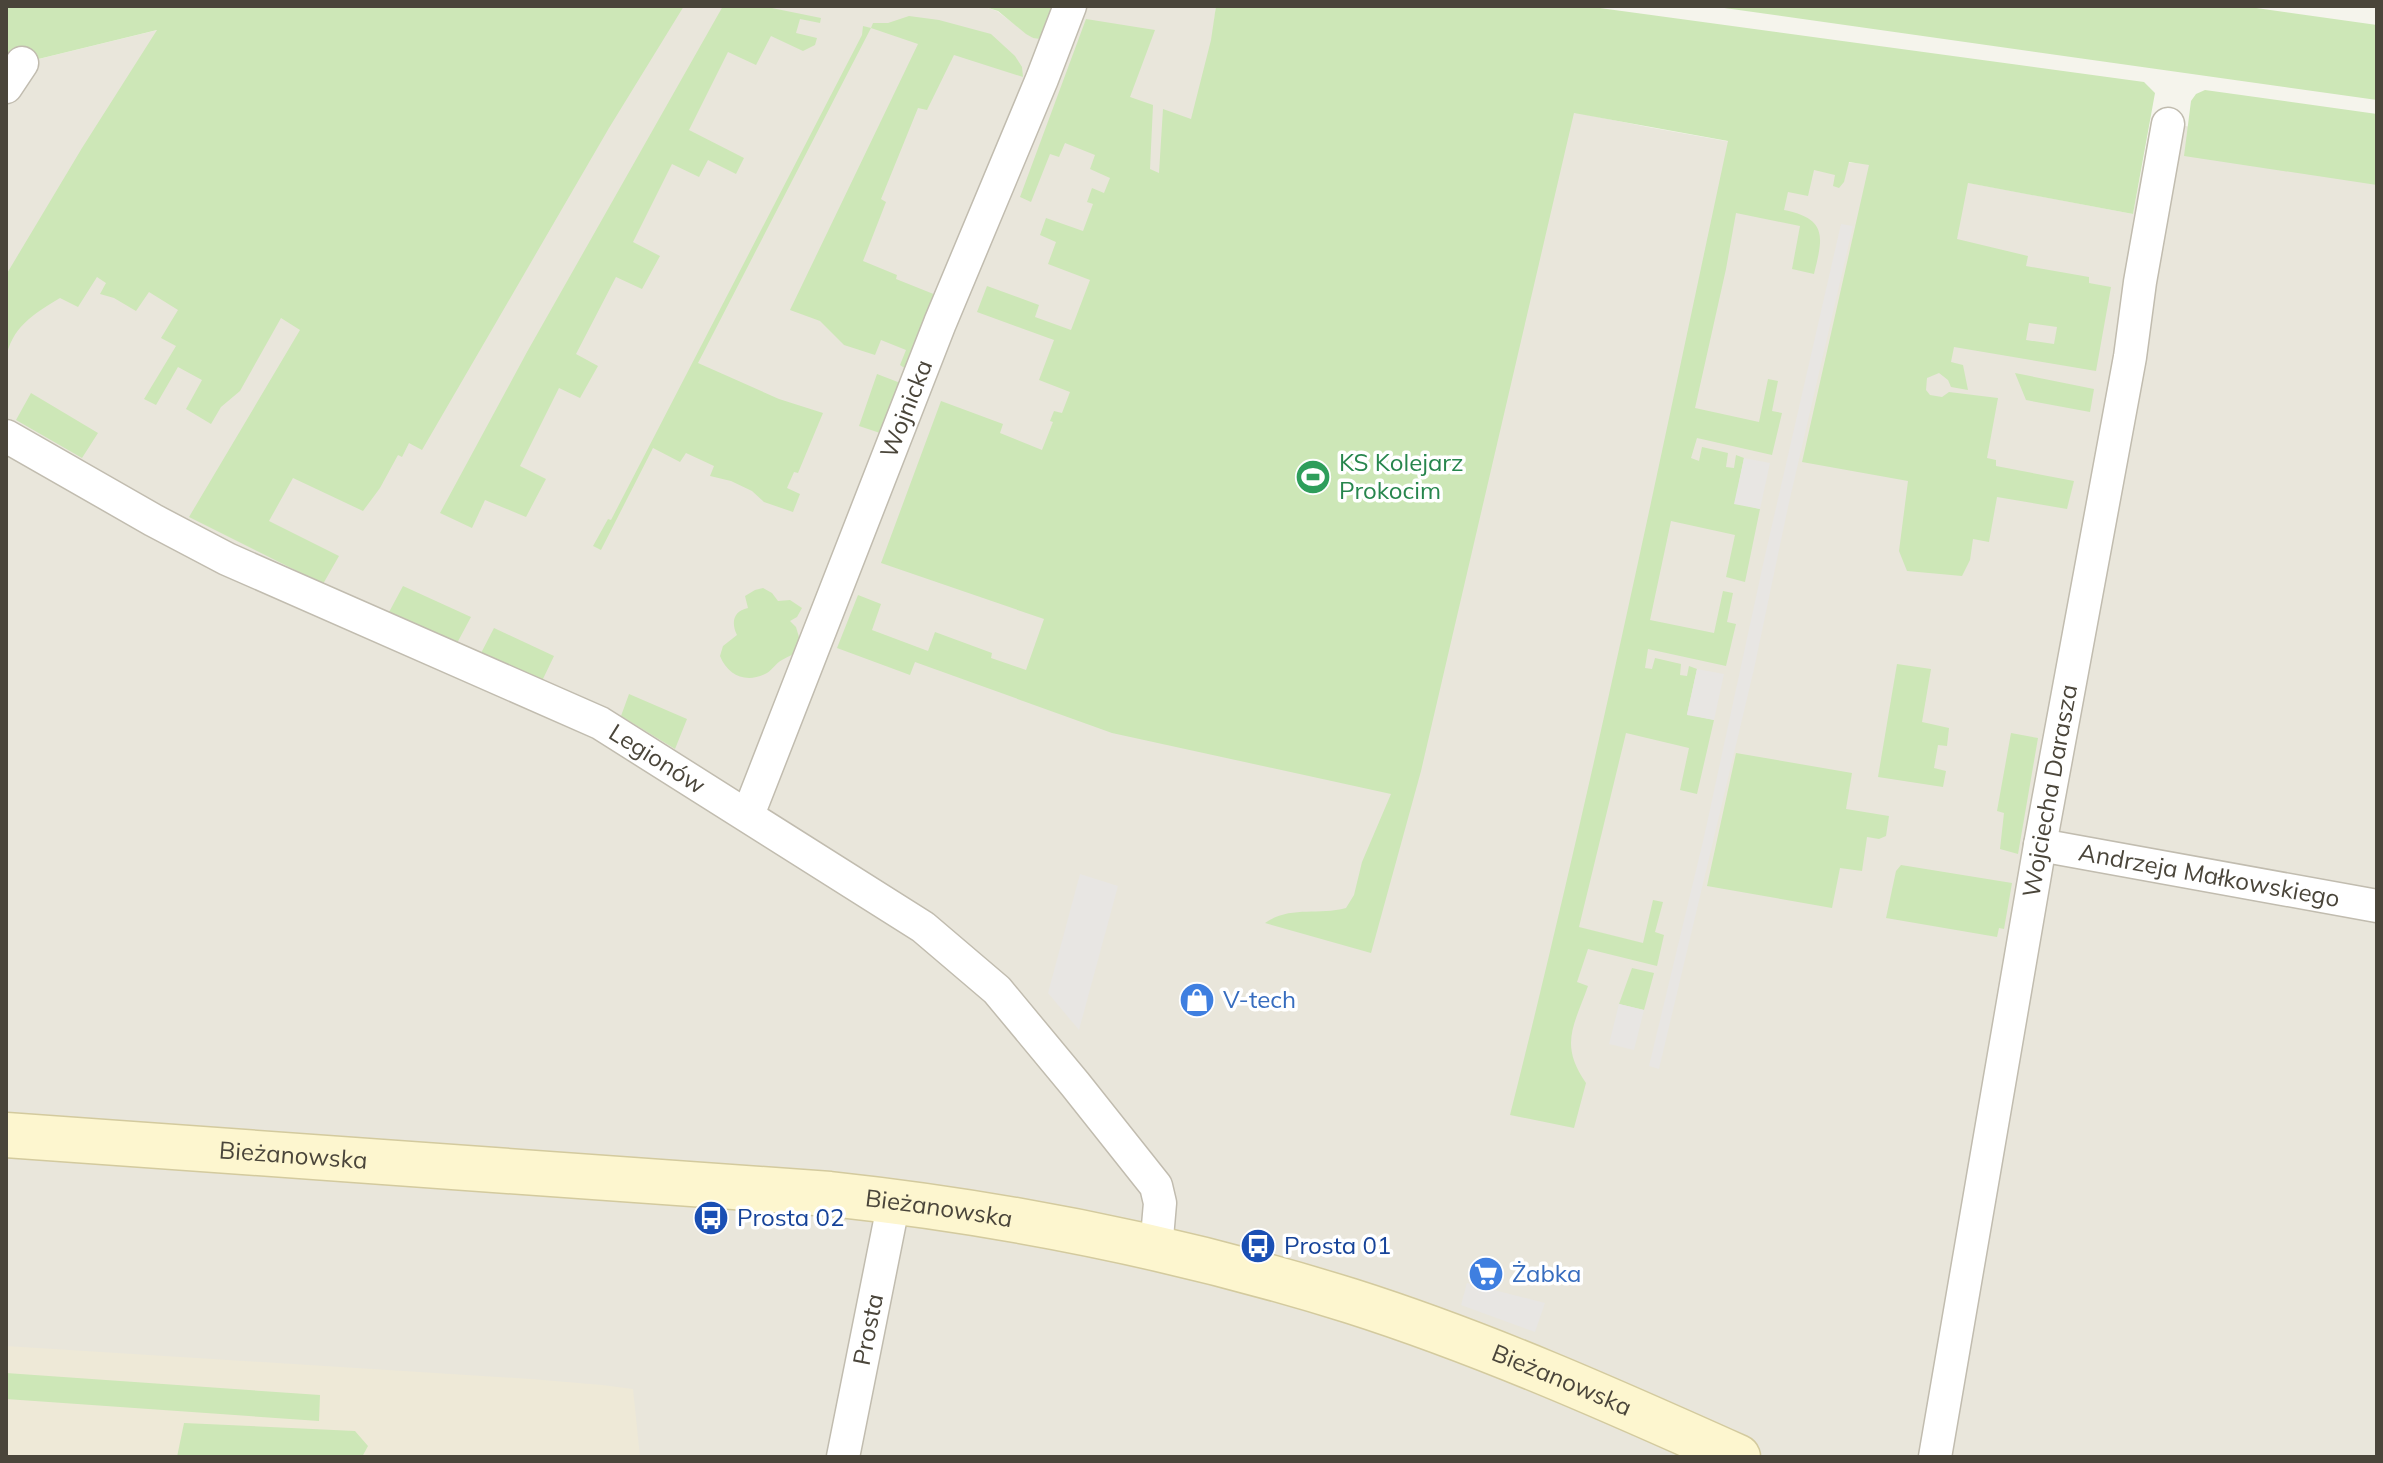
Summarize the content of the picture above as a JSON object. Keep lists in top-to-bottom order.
{
  "streets": {
    "street": [
      "Wojnicka",
      "Legionów",
      "Wojciecha Darasza",
      "Andrzeja Małkowskiego",
      "Bieżanowska",
      "Prosta"
    ]
  },
  "crossings": [
    ["Wojnicka", "Legionów"],
    ["Legionów", "Bieżanowska"],
    ["Wojciecha Darasza", "Andrzeja Małkowskiego"],
    ["Bieżanowska", "Prosta"]
  ],
  "places": {
    "sports": ["KS Kolejarz Prokocim"],
    "shop": ["V-tech"],
    "bus stop": ["Prosta 02", "Prosta 01"],
    "supermarket": ["Żabka"]
  }
}
